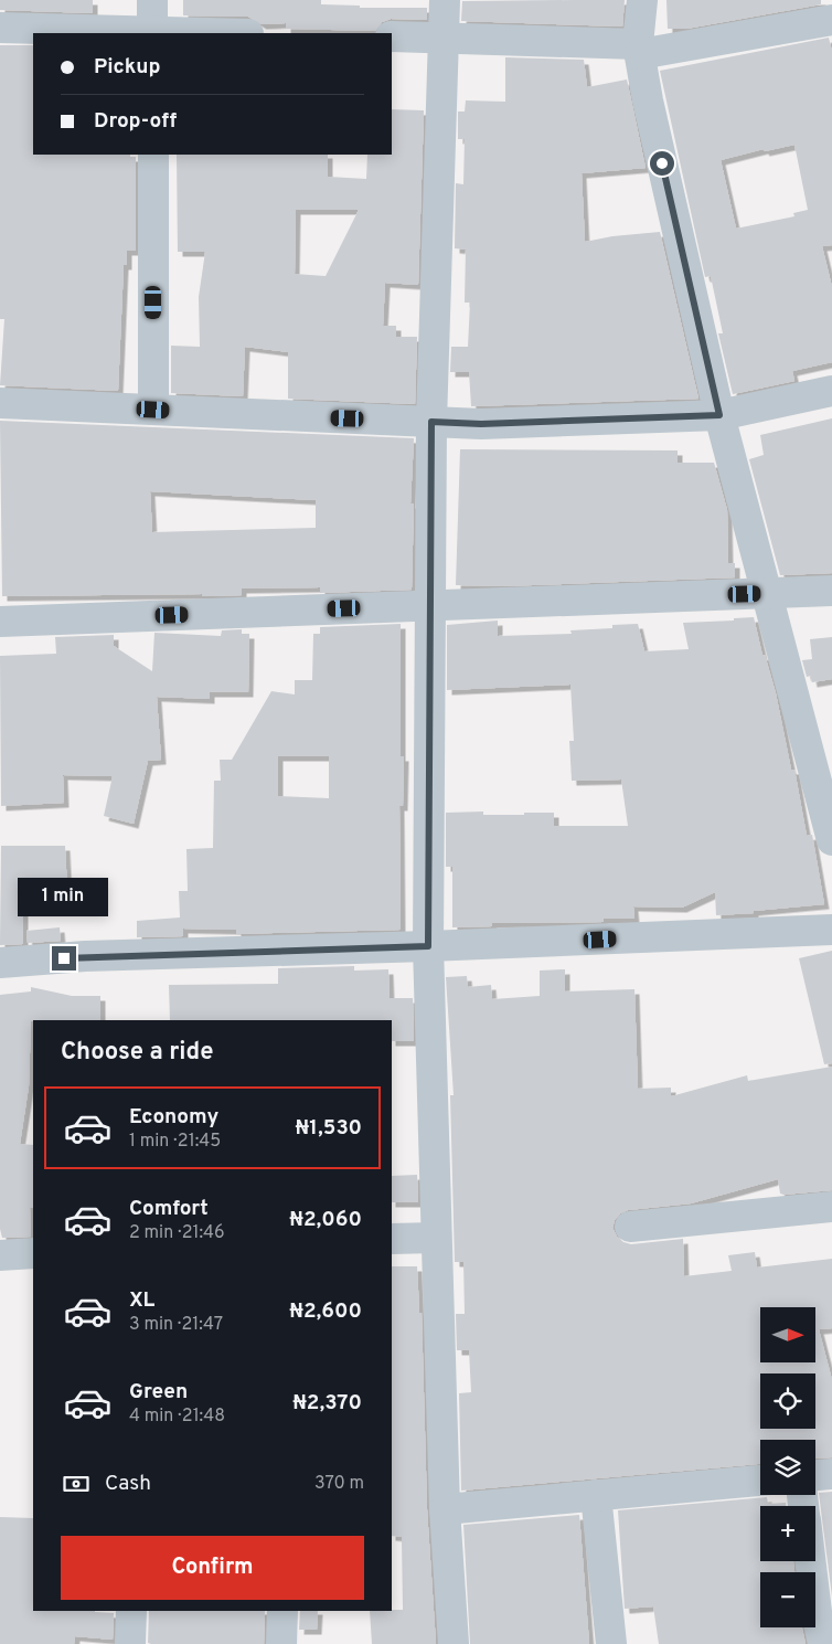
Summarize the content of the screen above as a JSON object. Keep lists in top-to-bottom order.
{
  "north": "right",
  "page": {
    "banner": ["Pickup", "Drop-off"],
    "bubble": "1 min",
    "heading": "Choose a ride",
    "list": [
      {
        "name": "Economy",
        "note": "1 min · 21:45",
        "value": "₦1,530"
      },
      {
        "name": "Comfort",
        "note": "2 min · 21:46",
        "value": "₦2,060"
      },
      {
        "name": "XL",
        "note": "3 min · 21:47",
        "value": "₦2,600"
      },
      {
        "name": "Green",
        "note": "4 min · 21:48",
        "value": "₦2,370"
      }
    ],
    "map_buttons": ["+", "−"],
    "pay": ["Cash", "370 m"],
    "buttons": "Confirm"
  }
}
